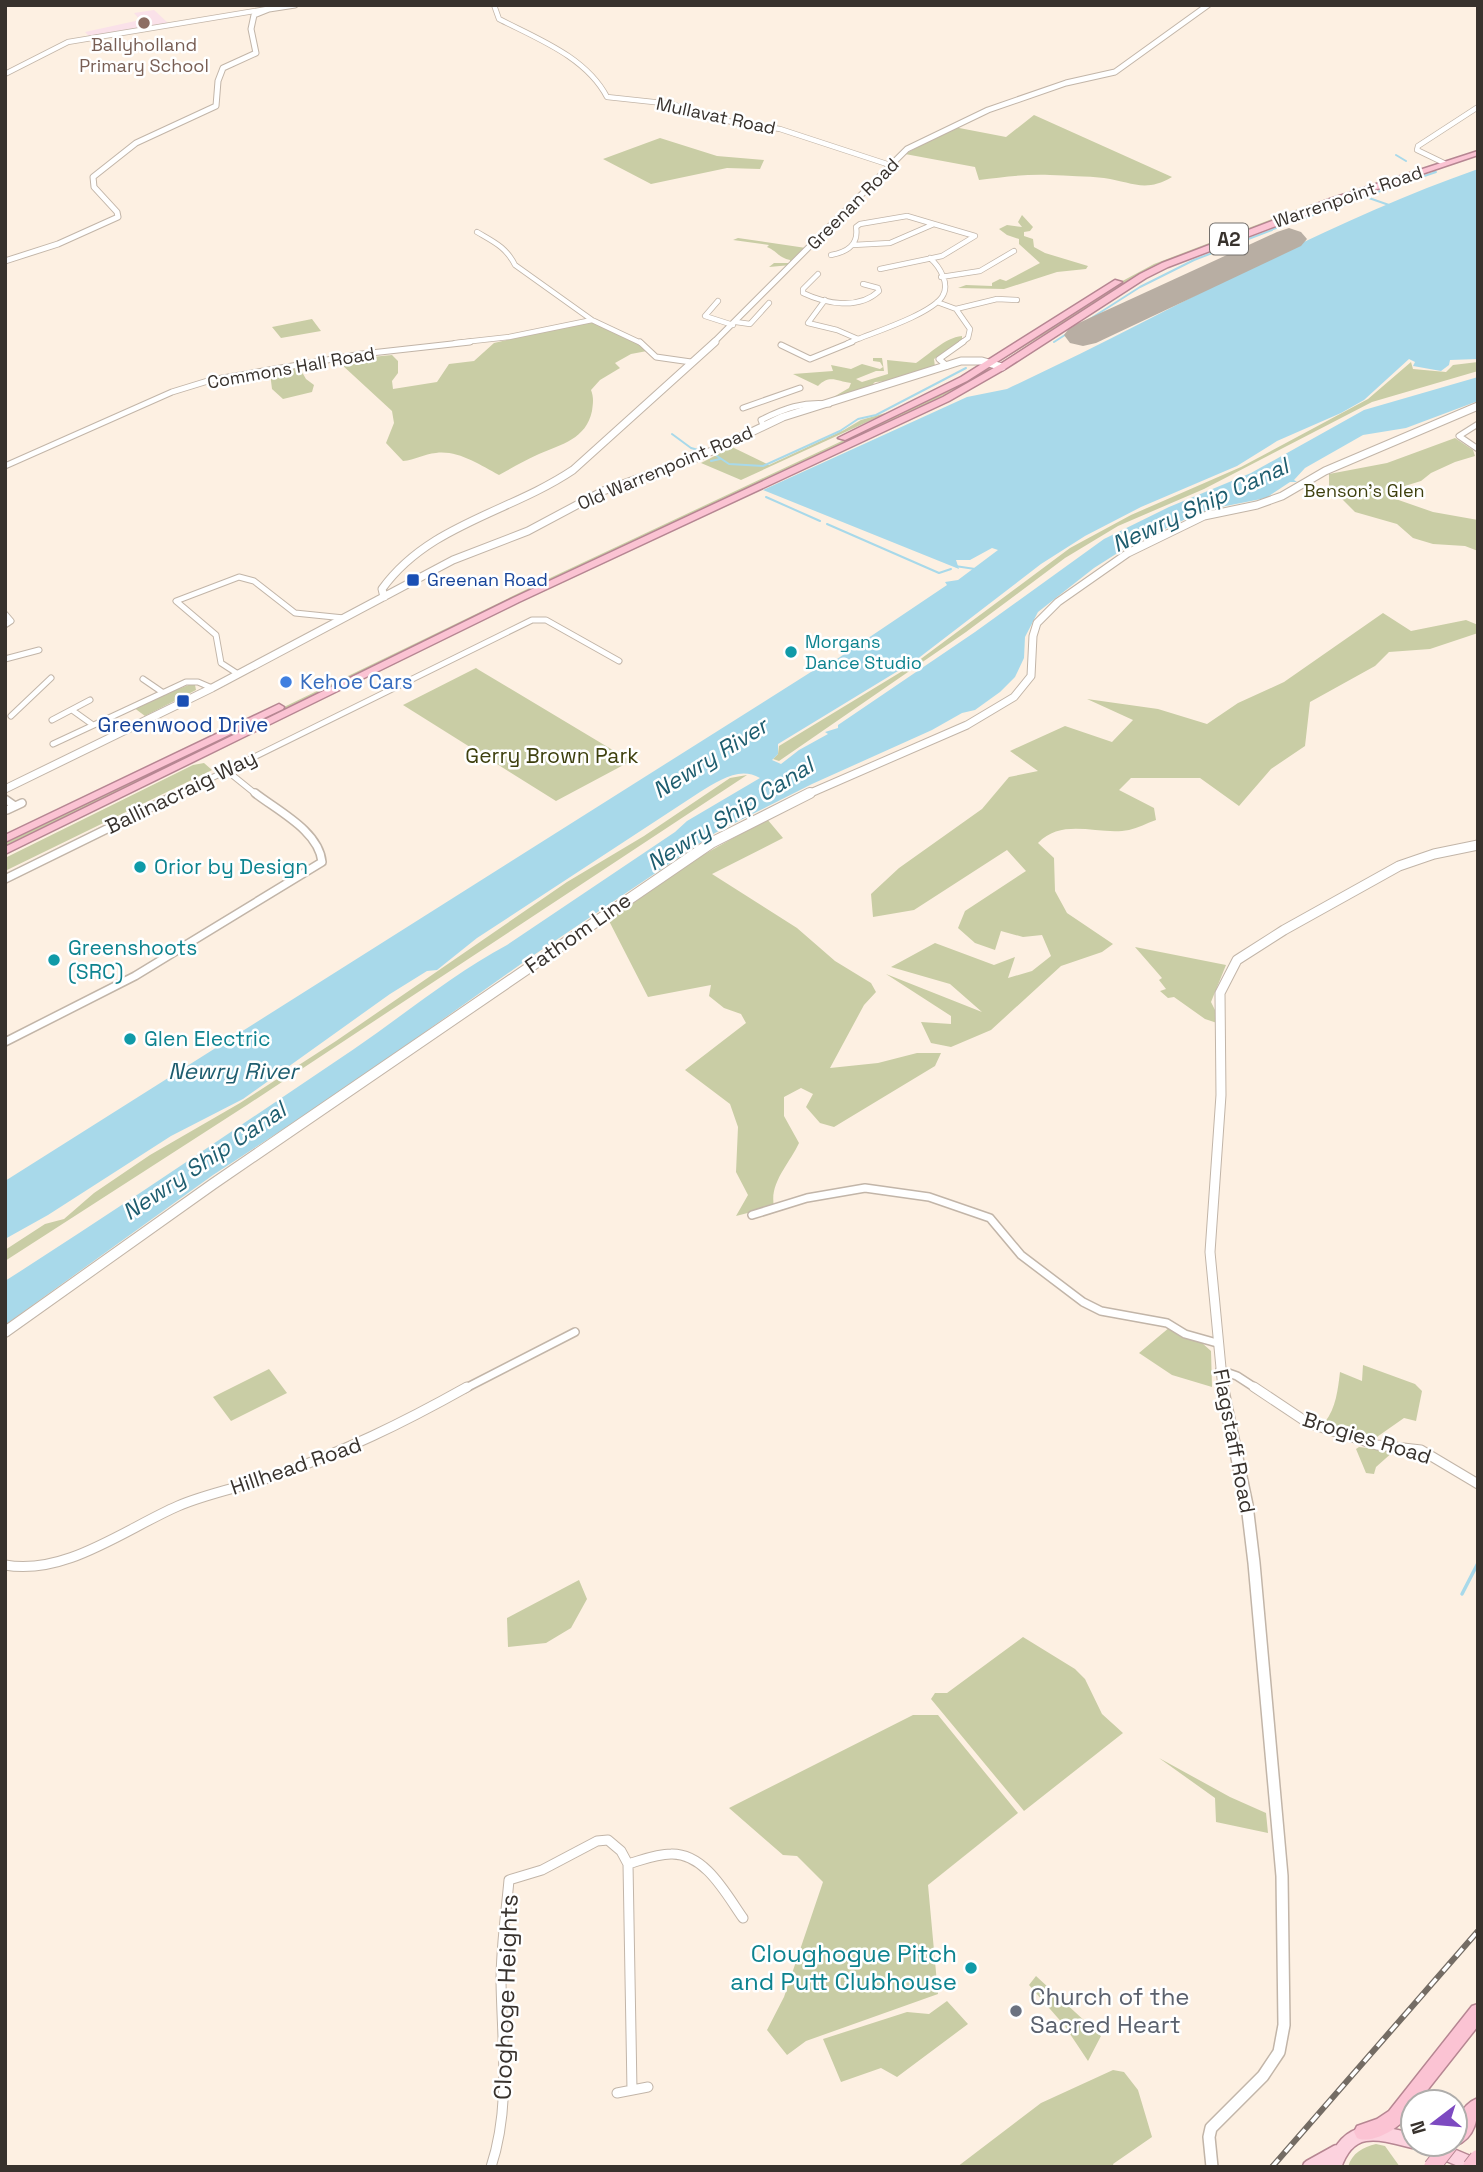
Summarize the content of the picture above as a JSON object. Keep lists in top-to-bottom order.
{
  "streets": {
    "highway": ["Warrenpoint Road", "A2"],
    "main road": ["Fathom Line"],
    "street": [
      "Mullavat Road",
      "Greenan Road",
      "Commons Hall Road",
      "Old Warrenpoint Road",
      "Ballinacraig Way",
      "Brogies Road",
      "Flagstaff Road",
      "Hillhead Road",
      "Cloghoge Heights"
    ]
  },
  "crossings": [
    ["Mullavat Road", "Greenan Road"],
    ["Warrenpoint Road", "A2"],
    ["Warrenpoint Road", "Old Warrenpoint Road"],
    ["Greenan Road", "Old Warrenpoint Road"],
    ["A2", "Old Warrenpoint Road"],
    ["Brogies Road", "Flagstaff Road"]
  ],
  "water": ["Newry Ship Canal", "Newry River"],
  "parks": ["Benson's Glen", "Gerry Brown Park"],
  "places": {
    "other": [
      "Ballyholland Primary School",
      "Morgans Dance Studio",
      "Kehoe Cars",
      "Orior by Design",
      "Greenshoots (SRC)",
      "Glen Electric",
      "Cloughogue Pitch and Putt Clubhouse",
      "Church of the Sacred Heart"
    ],
    "transit": ["Greenan Road", "Greenwood Drive"]
  },
  "north": "left"
}
